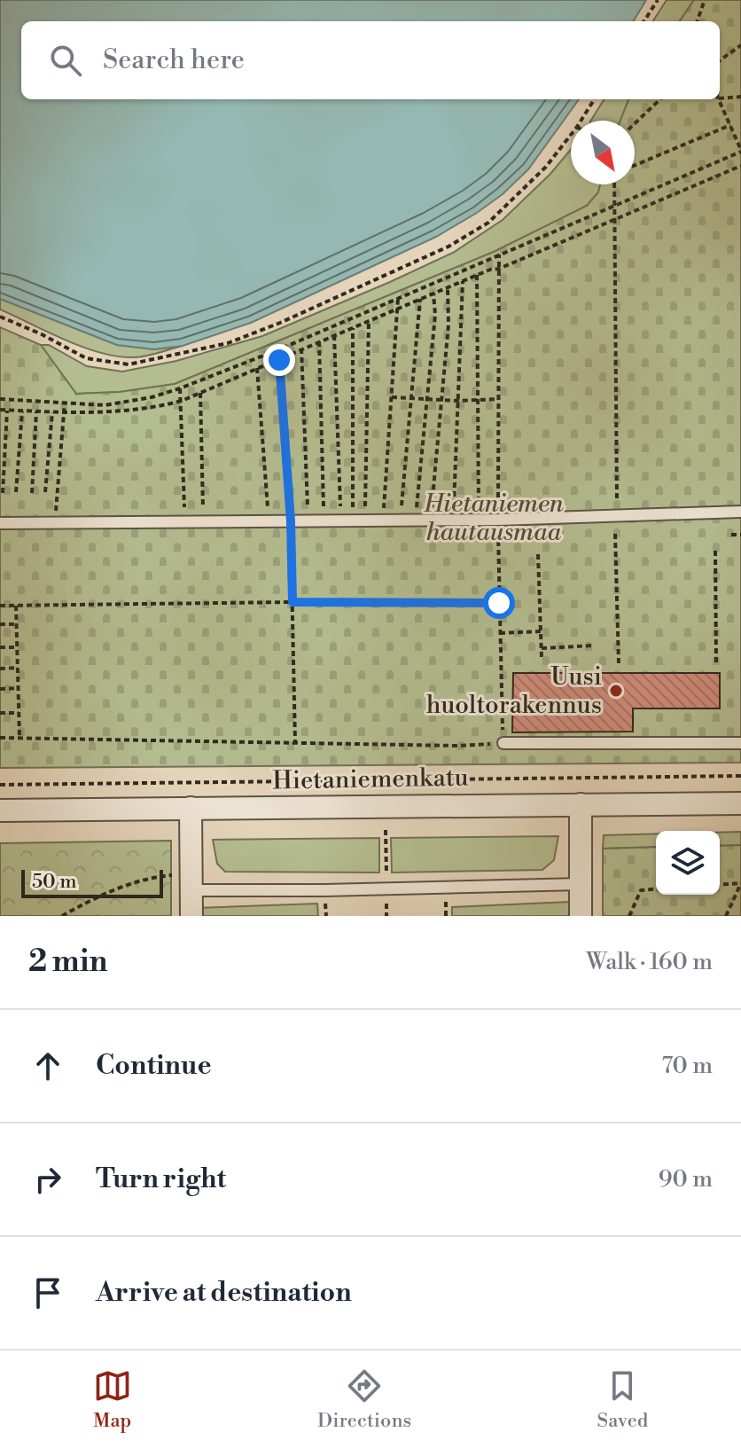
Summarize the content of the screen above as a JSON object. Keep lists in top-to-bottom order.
{
  "streets": {
    "street": ["Hietaniemenkatu"]
  },
  "parks": ["Hietaniemen hautausmaa"],
  "places": ["Uusi huoltorakennus"],
  "scale_bar": "50 m",
  "north": "bottom right",
  "page": {
    "search": "Search here",
    "scale": "50 m",
    "heading": ["2 min", "Walk · 160 m"],
    "list": [
      ["Continue", "70 m"],
      ["Turn right", "90 m"],
      "Arrive at destination"
    ],
    "nav": ["Map", "Directions", "Saved"]
  }
}
